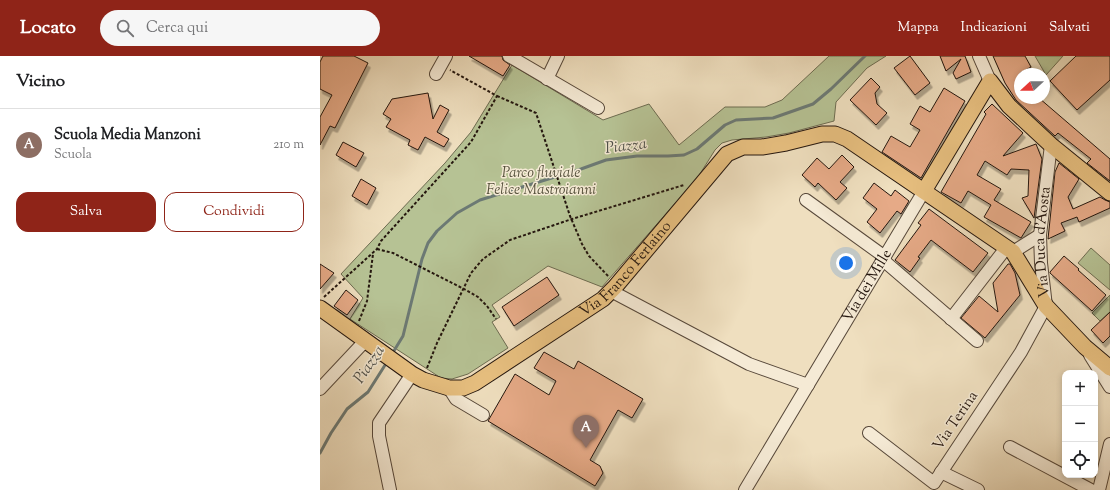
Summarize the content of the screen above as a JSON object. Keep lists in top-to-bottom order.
{
  "streets": {
    "main road": ["Via Duca d'Aosta", "Via Franco Ferlaino", "Via dei Mille"],
    "street": ["Via Terina"]
  },
  "crossings": [
    ["Via Duca d'Aosta", "Via Terina"],
    ["Via Franco Ferlaino", "Via dei Mille"]
  ],
  "water": ["Piazza"],
  "parks": ["Parco fluviale Felice Mastroianni"],
  "north": "left",
  "page": {
    "header": "Locato",
    "search": "Cerca qui",
    "nav": ["Mappa", "Indicazioni", "Salvati"],
    "heading": "Vicino",
    "list": [
      {
        "mark": "A",
        "name": "Scuola Media Manzoni",
        "note": "Scuola",
        "value": "210 m"
      }
    ],
    "buttons": ["Salva", "Condividi"],
    "map_buttons": ["+", "−"],
    "pins": "A"
  }
}
